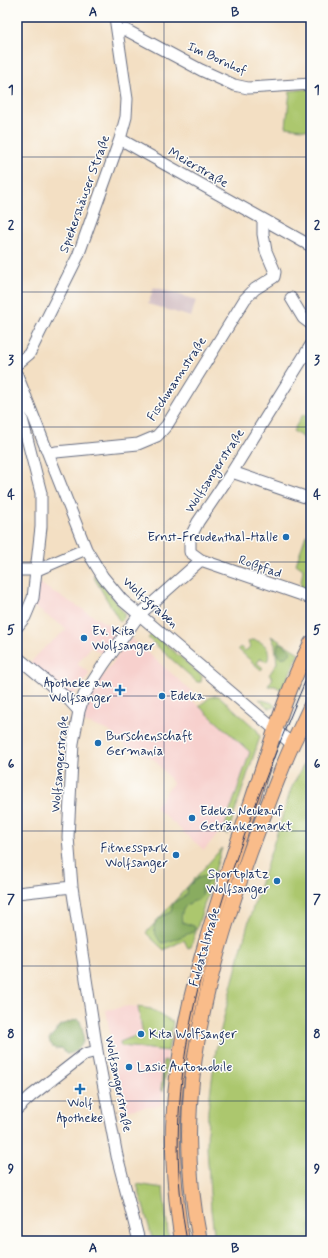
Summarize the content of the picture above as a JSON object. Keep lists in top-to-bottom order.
{
  "streets": {
    "main road": ["Fuldatalstraße"],
    "street": [
      "Im Bornhof",
      "Meierstraße",
      "Spiekershäuser Straße",
      "Fischmannstraße",
      "Wolfsangerstraße",
      "Roßpfad",
      "Wolfsgraben"
    ]
  },
  "crossings": [
    ["Im Bornhof", "Spiekershäuser Straße"],
    ["Meierstraße", "Spiekershäuser Straße"],
    ["Meierstraße", "Fischmannstraße"],
    ["Fischmannstraße", "Wolfsgraben"],
    ["Wolfsangerstraße", "Roßpfad"],
    ["Wolfsangerstraße", "Wolfsgraben"],
    ["Wolfsgraben", "Fuldatalstraße"]
  ],
  "places": {
    "other": [
      "Ernst-Freudenthal-Halle",
      "Ev. Kita Wolfsanger",
      "Edeka",
      "Burschenschaft Germania",
      "Edeka Neukauf Getränkemarkt",
      "Fitnesspark Wolfsanger",
      "Sportplatz Wolfsanger",
      "Kita Wolfsanger",
      "Lasic Automobile"
    ],
    "health": ["Apotheke am Wolfsanger", "Wolf Apotheke"]
  },
  "grid": {
    "columns": ["A", "B"],
    "rows": [
      "1",
      "2",
      "3",
      "4",
      "5",
      "6",
      "7",
      "8",
      "9"
    ]
  }
}
